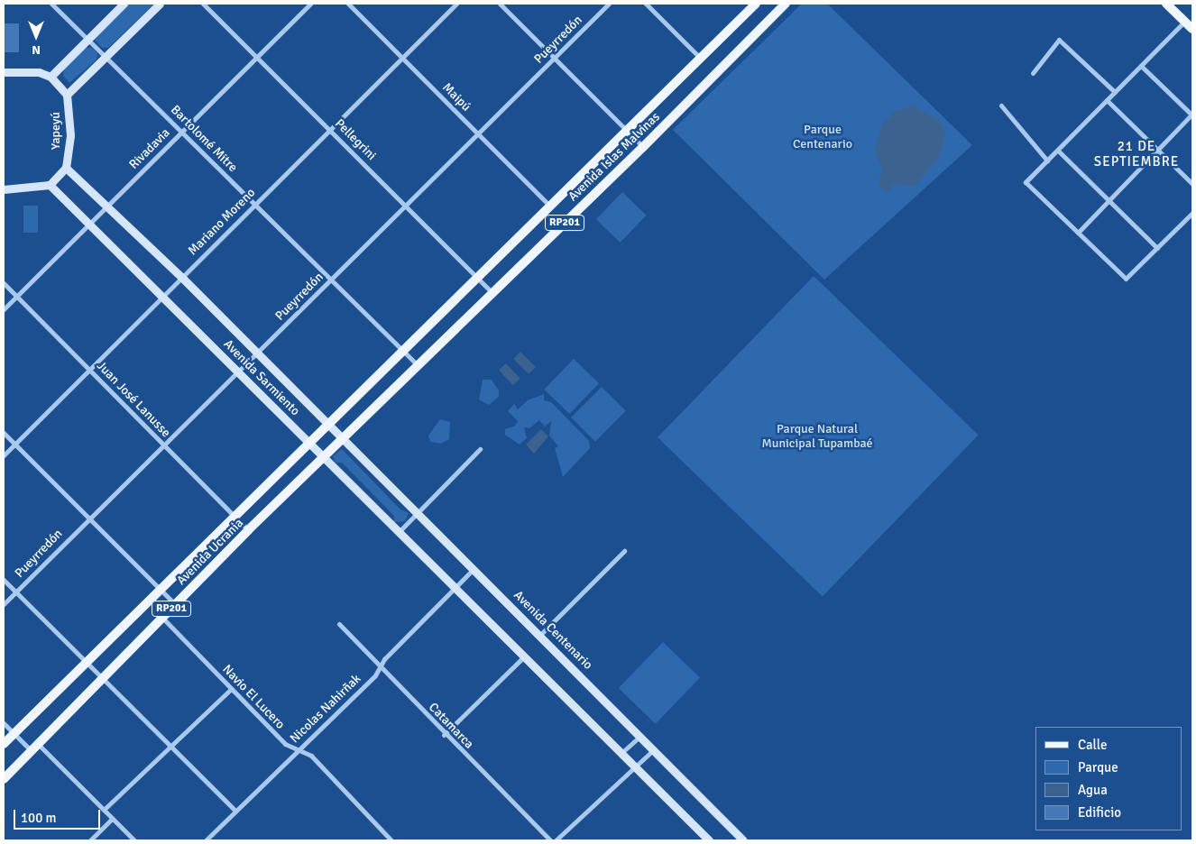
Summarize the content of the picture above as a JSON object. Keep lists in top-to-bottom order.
{
  "streets": {
    "main road": [
      "Yapeyú",
      "Avenida Islas Malvinas",
      "RP201",
      "Avenida Sarmiento",
      "Avenida Ucrania",
      "Avenida Centenario"
    ],
    "street": [
      "Pueyrredón",
      "Maipú",
      "Bartolomé Mitre",
      "Pellegrini",
      "Rivadavia",
      "Mariano Moreno",
      "Juan José Lanusse",
      "Navio El Lucero",
      "Nicolas Nahirñak",
      "Catamarca"
    ]
  },
  "crossings": [
    ["Pueyrredón", "Maipú"],
    ["Pueyrredón", "Bartolomé Mitre"],
    ["Pueyrredón", "Pellegrini"],
    ["Pueyrredón", "Avenida Sarmiento"],
    ["Pueyrredón", "Juan José Lanusse"],
    ["Maipú", "Avenida Islas Malvinas"],
    ["Maipú", "Mariano Moreno"],
    ["Yapeyú", "Avenida Sarmiento"],
    ["Bartolomé Mitre", "Rivadavia"],
    ["Bartolomé Mitre", "Avenida Islas Malvinas"],
    ["Bartolomé Mitre", "Mariano Moreno"],
    ["Pellegrini", "Rivadavia"],
    ["Pellegrini", "Avenida Islas Malvinas"],
    ["Pellegrini", "Mariano Moreno"],
    ["Rivadavia", "Avenida Sarmiento"],
    ["Rivadavia", "Juan José Lanusse"],
    ["Avenida Islas Malvinas", "Avenida Sarmiento"],
    ["Avenida Islas Malvinas", "Avenida Ucrania"],
    ["Avenida Islas Malvinas", "Avenida Centenario"],
    ["Mariano Moreno", "Avenida Sarmiento"],
    ["Mariano Moreno", "Juan José Lanusse"],
    ["Avenida Sarmiento", "Avenida Ucrania"],
    ["Avenida Sarmiento", "Avenida Centenario"],
    ["Avenida Sarmiento", "Nicolas Nahirñak"],
    ["Juan José Lanusse", "Avenida Ucrania"],
    ["Avenida Ucrania", "Avenida Centenario"],
    ["Avenida Ucrania", "Navio El Lucero"],
    ["Avenida Centenario", "Nicolas Nahirñak"],
    ["Navio El Lucero", "Nicolas Nahirñak"],
    ["Nicolas Nahirñak", "Catamarca"]
  ],
  "districts": ["21 DE SEPTIEMBRE"],
  "parks": ["Parque Centenario", "Parque Natural Municipal Tupambaé"],
  "legend": [
    "Calle",
    "Parque",
    "Agua",
    "Edificio"
  ],
  "scale_bar": "100 m",
  "north": "bottom"
}
